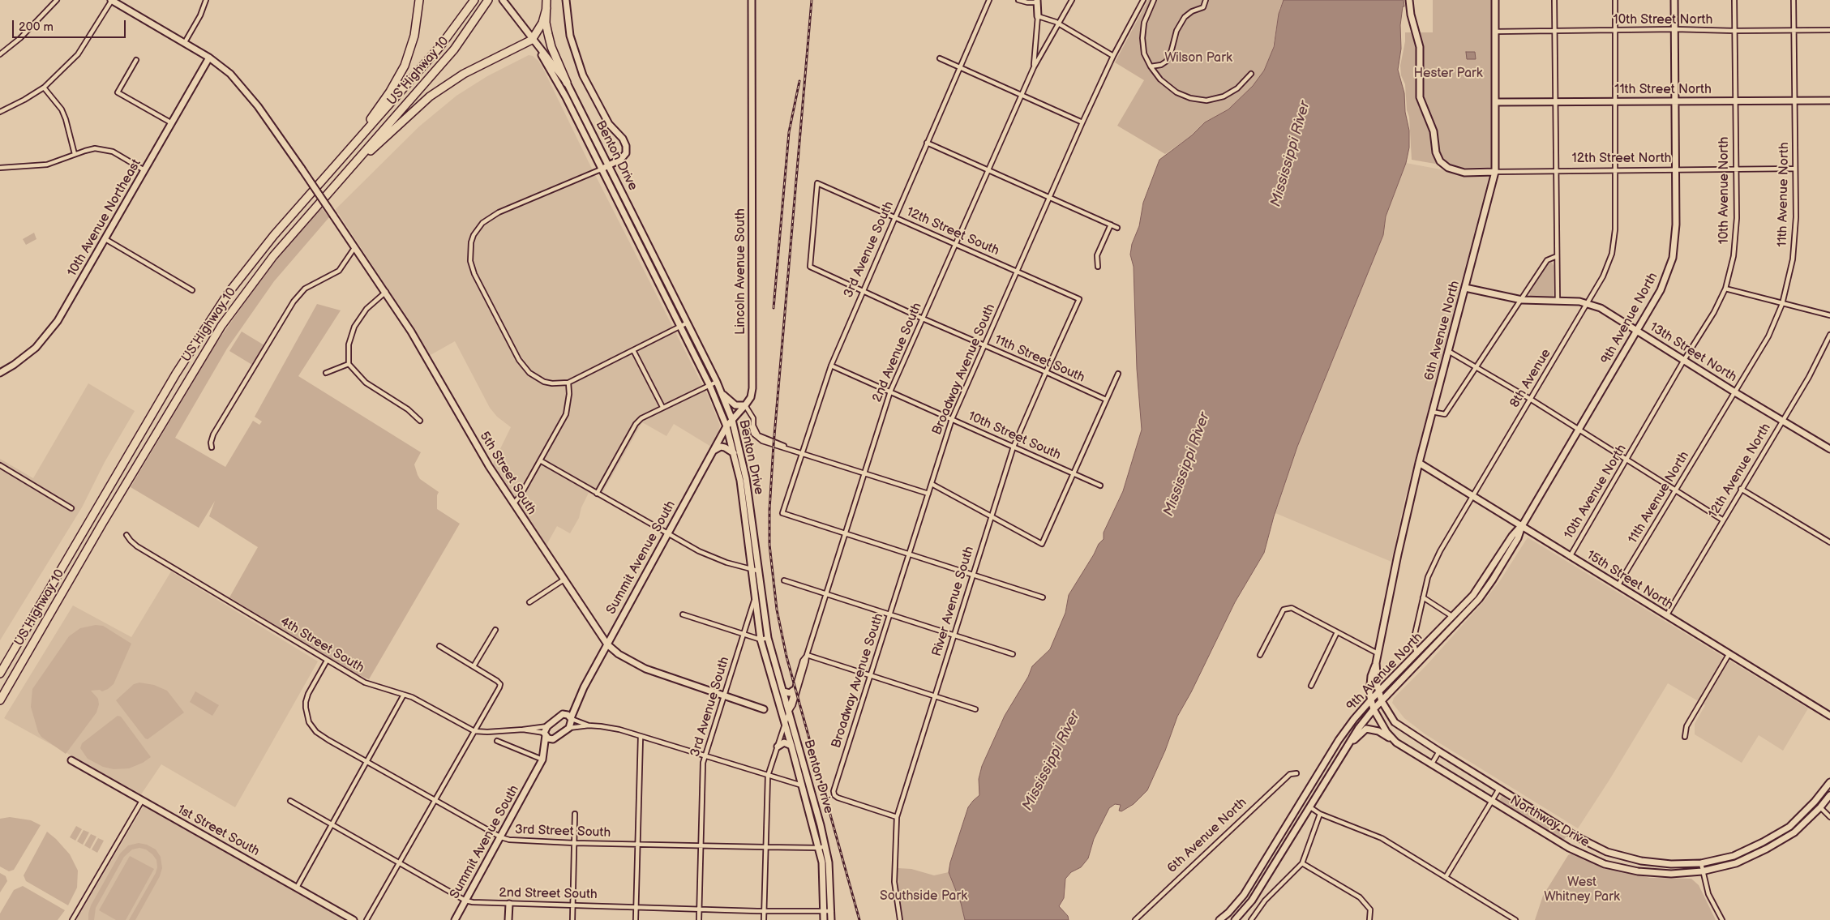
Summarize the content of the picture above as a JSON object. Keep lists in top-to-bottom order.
{
  "streets": {
    "highway": ["US Highway 10"],
    "street": [
      "10th Street North",
      "11th Street North",
      "Benton Drive",
      "12th Street North",
      "10th Avenue North",
      "11th Avenue North",
      "10th Avenue Northeast",
      "12th Street South",
      "3rd Avenue South",
      "Lincoln Avenue South",
      "9th Avenue North",
      "6th Avenue North",
      "2nd Avenue South",
      "13th Street North",
      "11th Street South",
      "Broadway Avenue South",
      "8th Avenue",
      "10th Street South",
      "12th Avenue North",
      "5th Street South",
      "Summit Avenue South",
      "15th Street North",
      "River Avenue South",
      "4th Street South",
      "Northway Drive",
      "1st Street South",
      "3rd Street South",
      "2nd Street South"
    ]
  },
  "crossings": [
    ["10th Street North", "10th Avenue North"],
    ["10th Street North", "11th Avenue North"],
    ["10th Street North", "9th Avenue North"],
    ["10th Street North", "6th Avenue North"],
    ["10th Street North", "8th Avenue"],
    ["11th Street North", "10th Avenue North"],
    ["11th Street North", "11th Avenue North"],
    ["11th Street North", "9th Avenue North"],
    ["11th Street North", "6th Avenue North"],
    ["11th Street North", "8th Avenue"],
    ["Benton Drive", "3rd Avenue South"],
    ["Benton Drive", "Lincoln Avenue South"],
    ["Benton Drive", "2nd Avenue South"],
    ["Benton Drive", "Summit Avenue South"],
    ["Benton Drive", "3rd Street South"],
    ["Benton Drive", "2nd Street South"],
    ["12th Street North", "10th Avenue North"],
    ["12th Street North", "11th Avenue North"],
    ["12th Street North", "9th Avenue North"],
    ["12th Street North", "6th Avenue North"],
    ["12th Street North", "8th Avenue"],
    ["10th Avenue North", "13th Street North"],
    ["10th Avenue North", "15th Street North"],
    ["11th Avenue North", "13th Street North"],
    ["11th Avenue North", "15th Street North"],
    ["10th Avenue Northeast", "5th Street South"],
    ["12th Street South", "3rd Avenue South"],
    ["12th Street South", "2nd Avenue South"],
    ["12th Street South", "11th Street South"],
    ["12th Street South", "Broadway Avenue South"],
    ["12th Street South", "River Avenue South"],
    ["3rd Avenue South", "2nd Avenue South"],
    ["3rd Avenue South", "11th Street South"],
    ["3rd Avenue South", "10th Street South"],
    ["3rd Avenue South", "5th Street South"],
    ["3rd Avenue South", "3rd Street South"],
    ["3rd Avenue South", "2nd Street South"],
    ["Lincoln Avenue South", "Summit Avenue South"],
    ["9th Avenue North", "6th Avenue North"],
    ["9th Avenue North", "13th Street North"],
    ["9th Avenue North", "8th Avenue"],
    ["9th Avenue North", "15th Street North"],
    ["9th Avenue North", "Northway Drive"],
    ["6th Avenue North", "13th Street North"],
    ["6th Avenue North", "15th Street North"],
    ["6th Avenue North", "Northway Drive"],
    ["2nd Avenue South", "11th Street South"],
    ["2nd Avenue South", "10th Street South"],
    ["2nd Avenue South", "3rd Street South"],
    ["2nd Avenue South", "2nd Street South"],
    ["13th Street North", "8th Avenue"],
    ["13th Street North", "12th Avenue North"],
    ["11th Street South", "Broadway Avenue South"],
    ["11th Street South", "River Avenue South"],
    ["Broadway Avenue South", "10th Street South"],
    ["Broadway Avenue South", "River Avenue South"],
    ["8th Avenue", "15th Street North"],
    ["10th Street South", "River Avenue South"],
    ["12th Avenue North", "15th Street North"],
    ["5th Street South", "Summit Avenue South"],
    ["Summit Avenue South", "4th Street South"],
    ["Summit Avenue South", "3rd Street South"],
    ["Summit Avenue South", "2nd Street South"],
    ["4th Street South", "3rd Street South"]
  ],
  "water": ["Mississippi River"],
  "parks": [
    "Wilson Park",
    "Hester Park",
    "West Whitney Park",
    "Southside Park"
  ],
  "scale_bar": "200 m"
}
